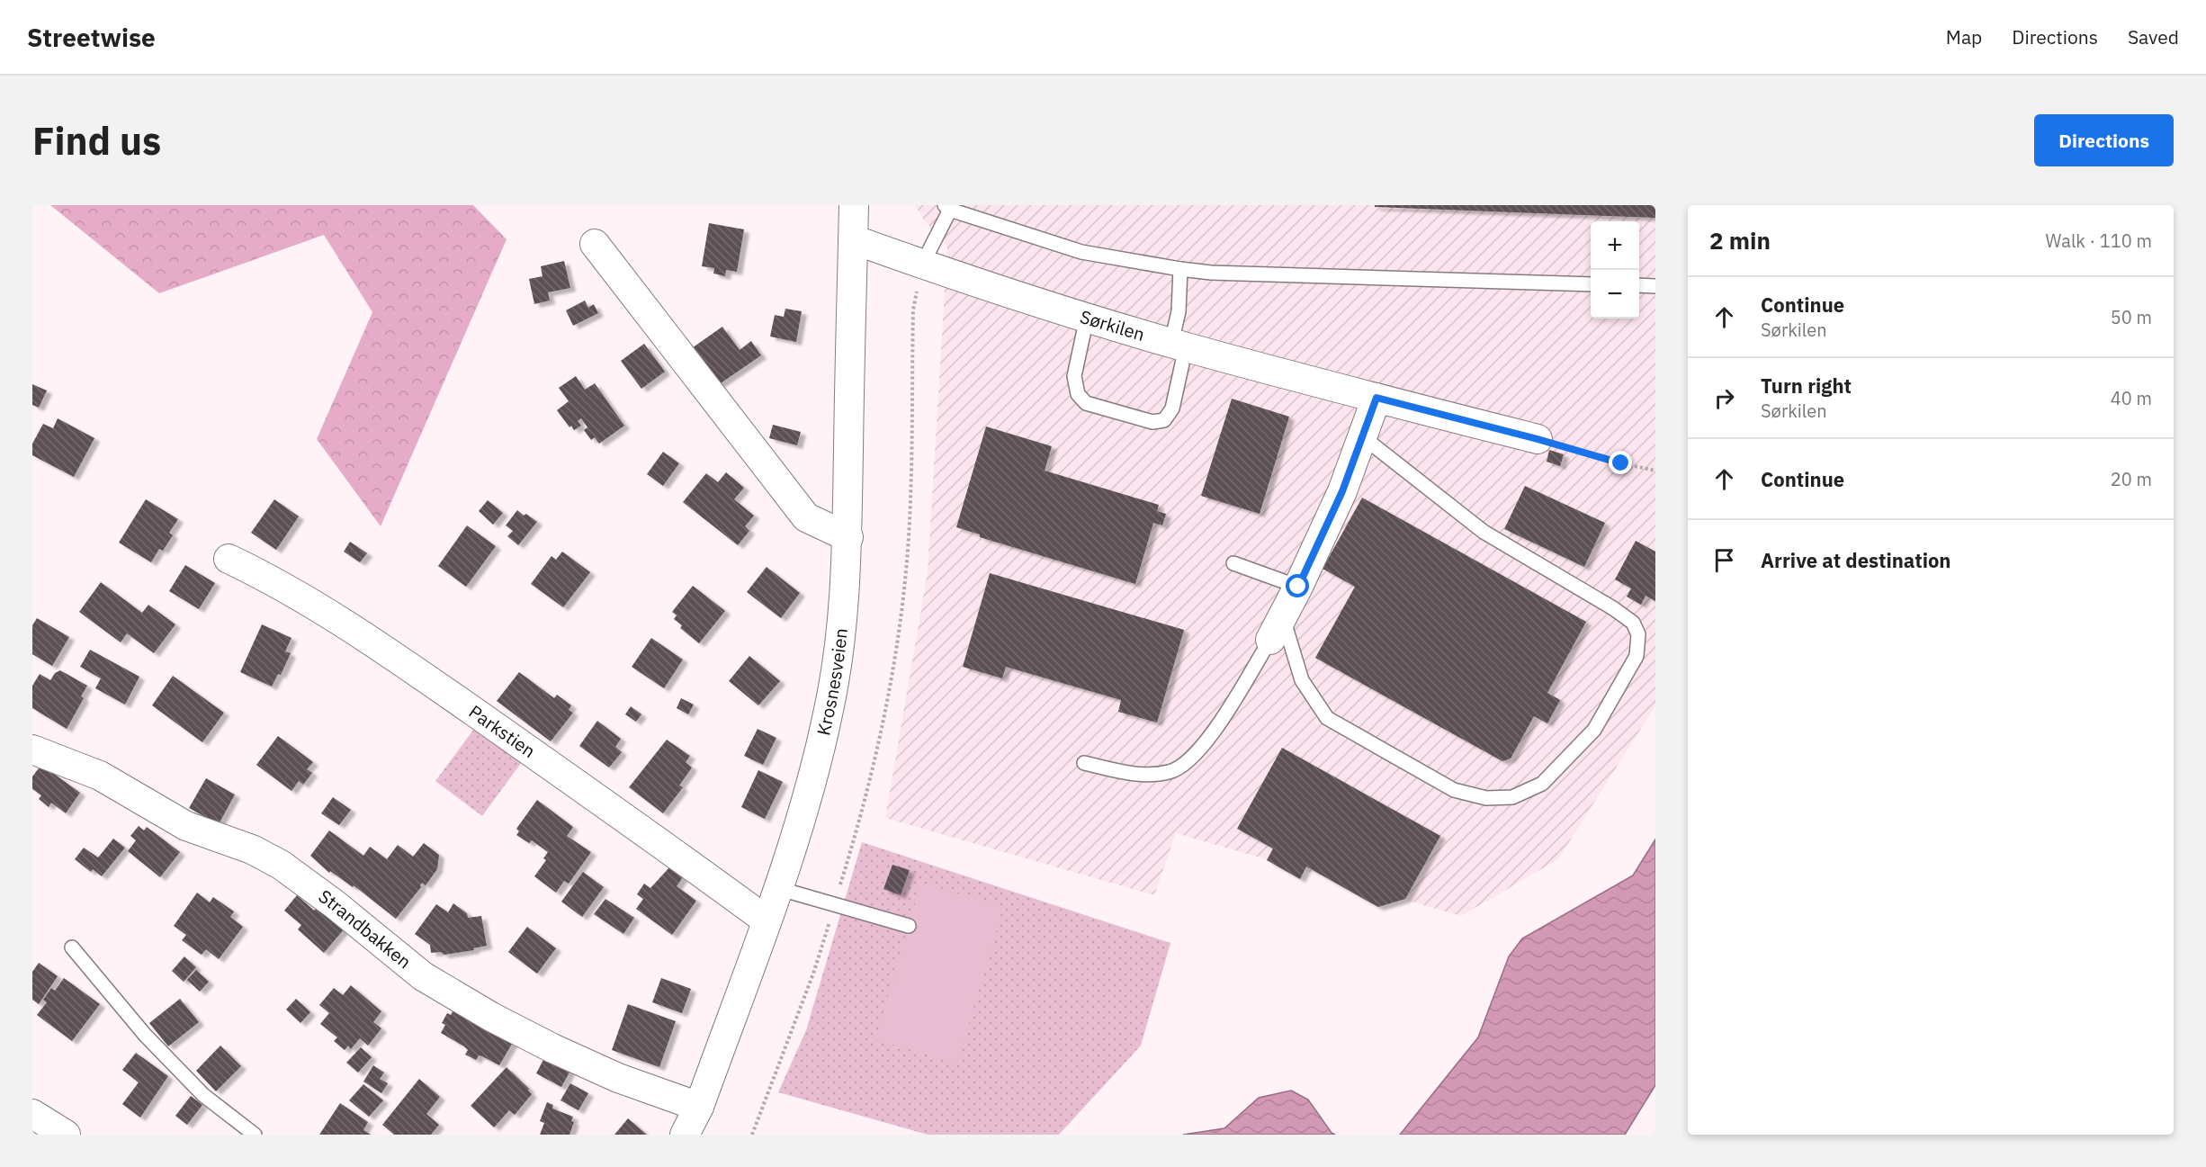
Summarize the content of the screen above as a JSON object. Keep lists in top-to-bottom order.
{
  "streets": {
    "street": [
      "Sørkilen",
      "Krosnesveien",
      "Parkstien",
      "Strandbakken"
    ]
  },
  "crossings": [
    ["Sørkilen", "Krosnesveien"],
    ["Krosnesveien", "Parkstien"],
    ["Krosnesveien", "Strandbakken"]
  ],
  "page": {
    "header": "Streetwise",
    "nav": ["Map", "Directions", "Saved"],
    "buttons": "Directions",
    "title": "Find us",
    "heading": ["2 min", "Walk · 110 m"],
    "map_buttons": ["+", "−"],
    "list": [
      ["Continue", "Sørkilen", "50 m"],
      ["Turn right", "Sørkilen", "40 m"],
      ["Continue", "20 m"],
      "Arrive at destination"
    ]
  }
}
